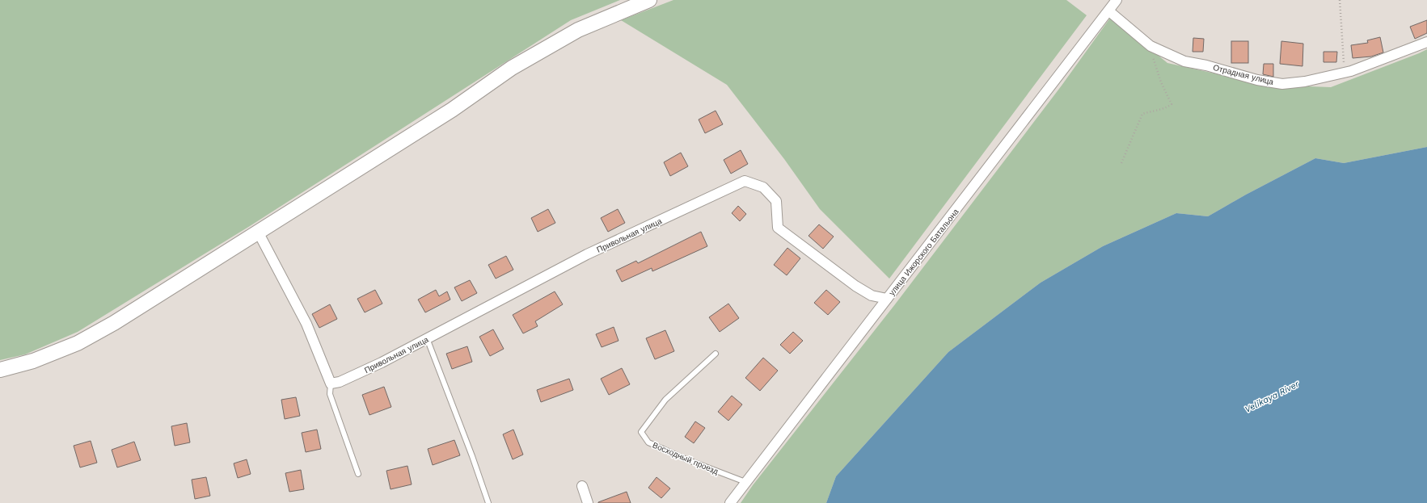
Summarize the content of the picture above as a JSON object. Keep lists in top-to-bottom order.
{
  "streets": {
    "street": ["Отрадная улица", "Привольная улица", "улица Ижорского Батальона"],
    "lane": ["Восходный проезд"]
  },
  "crossings": [
    ["Отрадная улица", "улица Ижорского Батальона"],
    ["Привольная улица", "улица Ижорского Батальона"],
    ["улица Ижорского Батальона", "Восходный проезд"]
  ],
  "water": ["Velikaya River"]
}
